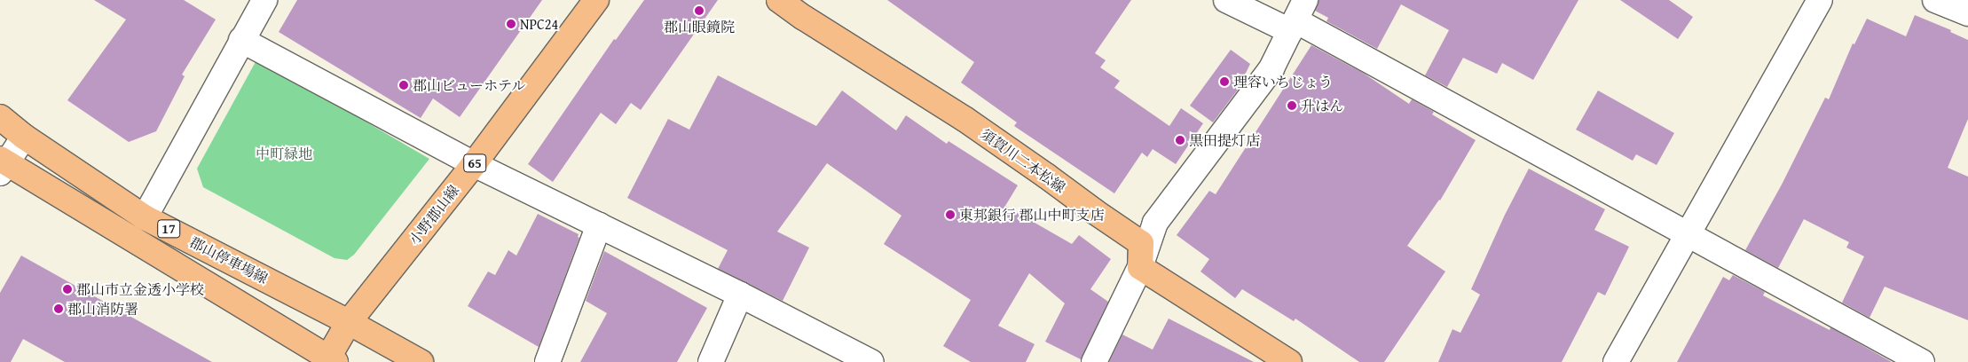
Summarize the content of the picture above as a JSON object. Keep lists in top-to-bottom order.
{
  "streets": {
    "main road": [
      "須賀川二本松線",
      "65",
      "小野郡山線",
      "17",
      "郡山停車場線"
    ]
  },
  "crossings": [
    ["小野郡山線", "郡山停車場線"]
  ],
  "parks": ["中町緑地"],
  "places": [
    "郡山眼鏡院",
    "NPC24",
    "理容いちじょう",
    "郡山ビューホテル",
    "升はん",
    "黒田提灯店",
    "東邦銀行 郡山中町支店",
    "郡山市立金透小学校",
    "郡山消防署"
  ]
}
